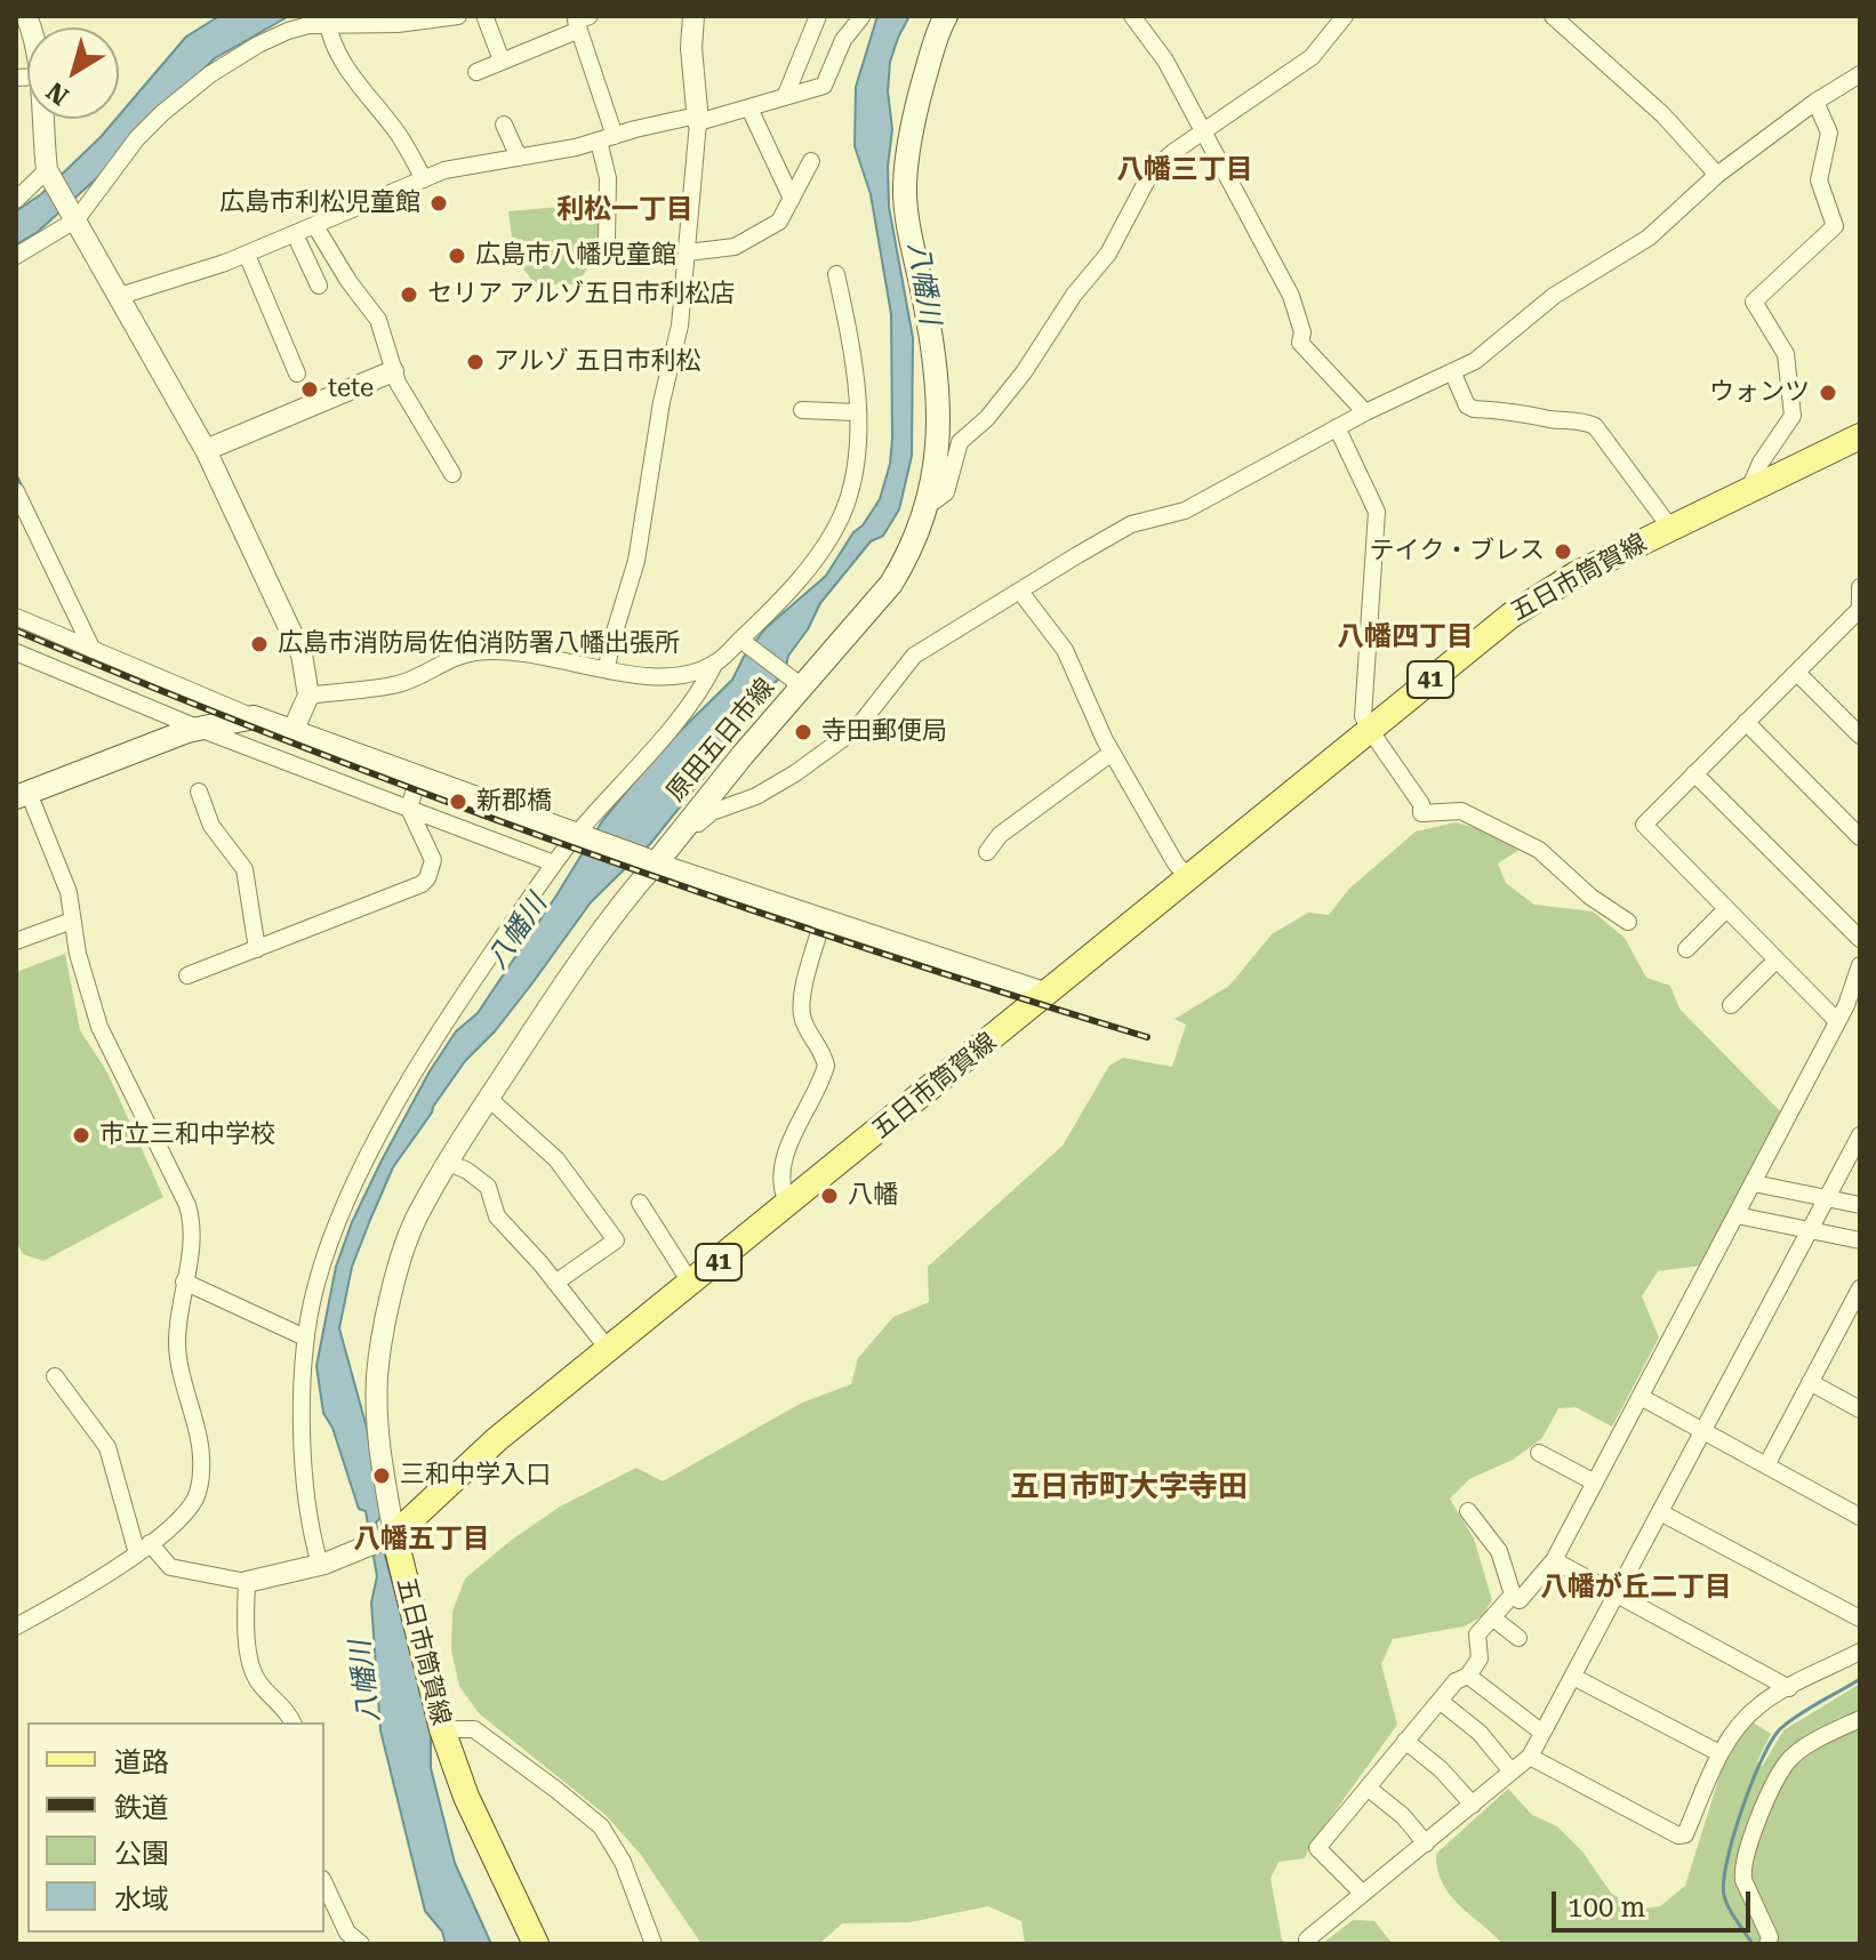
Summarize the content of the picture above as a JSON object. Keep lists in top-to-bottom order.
{
  "streets": {
    "main road": ["五日市筒賀線", "41", "原田五日市線"]
  },
  "districts": [
    "八幡三丁目",
    "利松一丁目",
    "八幡四丁目",
    "五日市町大字寺田",
    "八幡五丁目",
    "八幡が丘二丁目"
  ],
  "water": ["八幡川"],
  "places": [
    "広島市利松児童館",
    "広島市八幡児童館",
    "セリア アルゾ五日市利松店",
    "アルゾ 五日市利松",
    "tete",
    "ウォンツ",
    "テイク・ブレス",
    "広島市消防局佐伯消防署八幡出張所",
    "寺田郵便局",
    "新郡橋",
    "市立三和中学校",
    "八幡",
    "三和中学入口"
  ],
  "legend": [
    "道路",
    "鉄道",
    "公園",
    "水域"
  ],
  "scale_bar": "100 m",
  "north": "bottom left"
}
